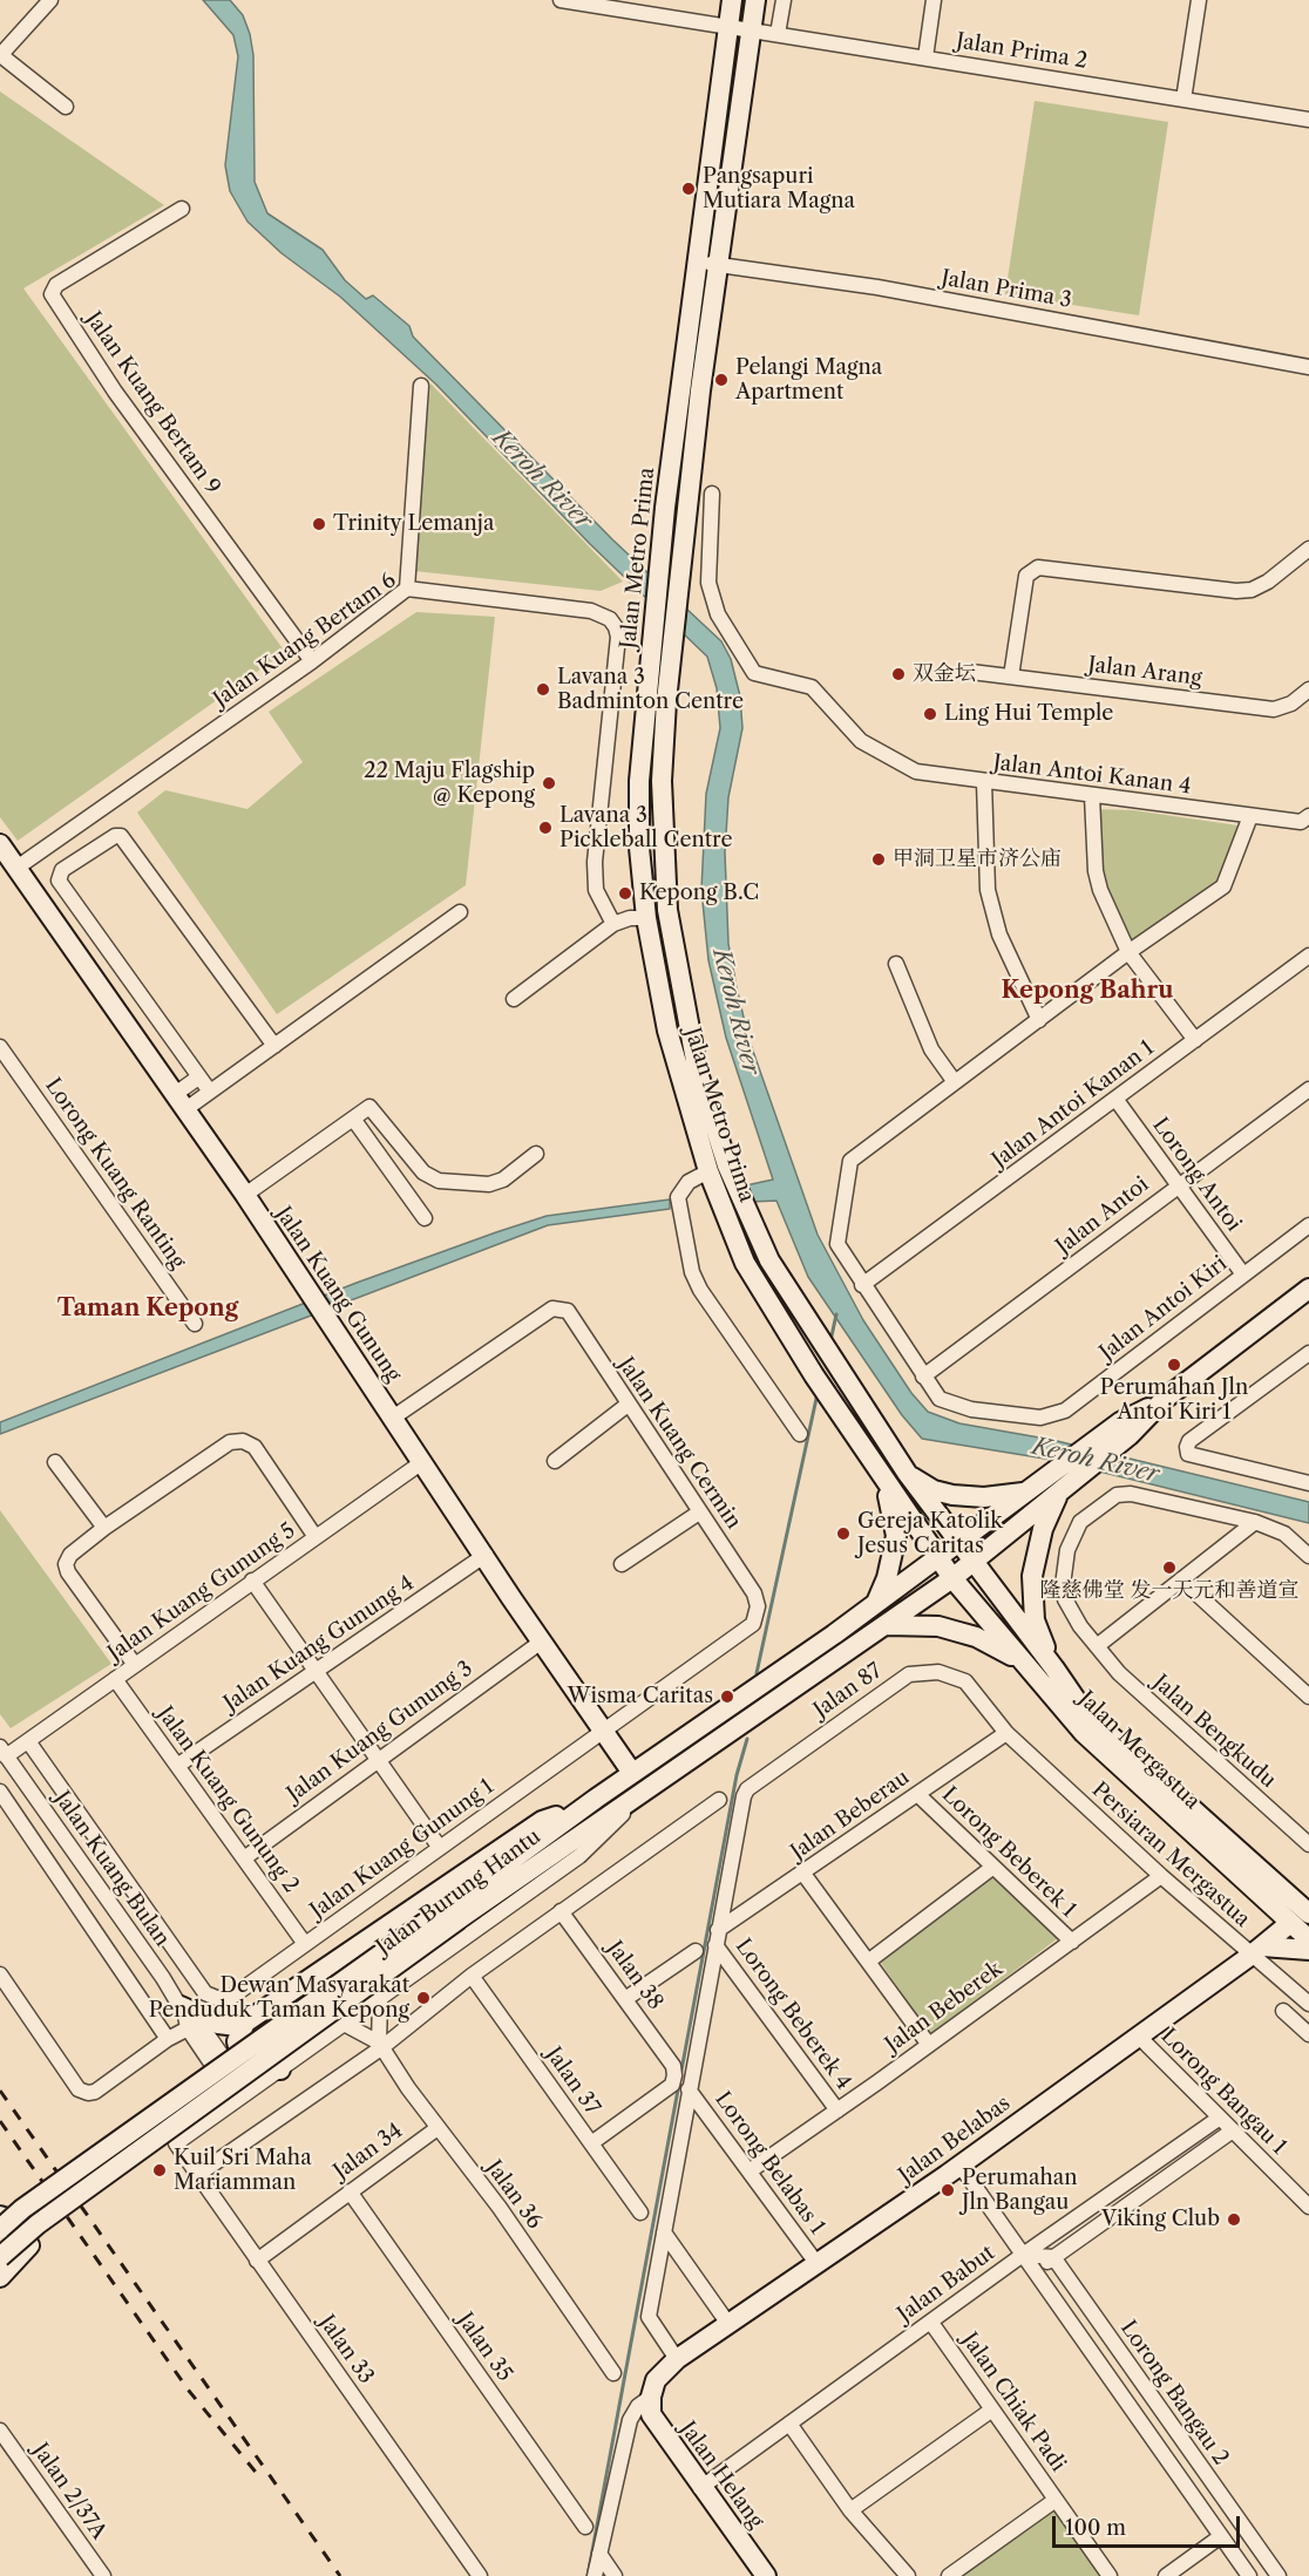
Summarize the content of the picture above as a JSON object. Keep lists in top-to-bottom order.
{
  "streets": {
    "main road": [
      "Jalan Metro Prima",
      "Jalan Kuang Gunung",
      "Jalan Mergastua",
      "Jalan Burung Hantu",
      "Jalan Belabas",
      "Jalan Helang"
    ],
    "street": [
      "Jalan Prima 2",
      "Jalan Prima 3",
      "Jalan Kuang Bertam 9",
      "Jalan Kuang Bertam 6",
      "Jalan Arang",
      "Jalan Antoi Kanan 4",
      "Jalan Antoi Kanan 1",
      "Lorong Kuang Ranting",
      "Lorong Antoi",
      "Jalan Antoi",
      "Jalan Antoi Kiri",
      "Jalan Kuang Cermin",
      "Jalan Kuang Gunung 5",
      "Jalan Kuang Gunung 4",
      "Jalan 87",
      "Jalan Kuang Gunung 3",
      "Jalan Bengkudu",
      "Jalan Kuang Gunung 2",
      "Jalan Beberau",
      "Jalan Kuang Gunung 1",
      "Lorong Beberek 1",
      "Persiaran Mergastua",
      "Jalan Kuang Bulan",
      "Jalan 38",
      "Jalan Beberek",
      "Lorong Beberek 4",
      "Jalan 37",
      "Lorong Bangau 1",
      "Jalan 34",
      "Lorong Belabas 1",
      "Jalan 36",
      "Jalan Babut",
      "Jalan 35",
      "Jalan 33",
      "Lorong Bangau 2",
      "Jalan Chiak Padi",
      "Jalan 2/37A"
    ]
  },
  "crossings": [
    ["Jalan Prima 2", "Jalan Metro Prima"],
    ["Jalan Prima 3", "Jalan Metro Prima"],
    ["Jalan Kuang Bertam 9", "Jalan Kuang Bertam 6"],
    ["Jalan Metro Prima", "Jalan Mergastua"],
    ["Jalan Metro Prima", "Jalan Burung Hantu"],
    ["Jalan Kuang Bertam 6", "Jalan Kuang Gunung"],
    ["Jalan Antoi Kanan 1", "Lorong Antoi"],
    ["Lorong Antoi", "Jalan Antoi"],
    ["Lorong Antoi", "Jalan Antoi Kiri"],
    ["Jalan Antoi", "Jalan Antoi Kiri"],
    ["Jalan Kuang Gunung", "Jalan Kuang Cermin"],
    ["Jalan Kuang Gunung", "Jalan Kuang Gunung 5"],
    ["Jalan Kuang Gunung", "Jalan Kuang Gunung 4"],
    ["Jalan Kuang Gunung", "Jalan Kuang Gunung 3"],
    ["Jalan Kuang Gunung", "Jalan Kuang Gunung 1"],
    ["Jalan Kuang Gunung", "Jalan Burung Hantu"],
    ["Jalan Kuang Cermin", "Jalan Kuang Gunung 1"],
    ["Jalan Kuang Gunung 5", "Jalan Kuang Gunung 2"],
    ["Jalan Kuang Gunung 5", "Jalan Kuang Gunung 1"],
    ["Jalan Kuang Gunung 5", "Jalan Kuang Bulan"],
    ["Jalan Kuang Gunung 4", "Jalan Kuang Gunung 2"],
    ["Jalan 87", "Jalan Beberau"],
    ["Jalan 87", "Persiaran Mergastua"],
    ["Jalan 87", "Lorong Beberek 4"],
    ["Jalan 87", "Jalan Belabas"],
    ["Jalan 87", "Lorong Belabas 1"],
    ["Jalan Kuang Gunung 3", "Jalan Kuang Gunung 2"],
    ["Jalan Mergastua", "Jalan Burung Hantu"],
    ["Jalan Mergastua", "Jalan Belabas"],
    ["Jalan Kuang Gunung 2", "Jalan Kuang Gunung 1"],
    ["Jalan Beberau", "Lorong Beberek 1"],
    ["Jalan Beberau", "Persiaran Mergastua"],
    ["Jalan Beberau", "Lorong Beberek 4"],
    ["Lorong Beberek 1", "Jalan Beberek"],
    ["Persiaran Mergastua", "Jalan Beberek"],
    ["Persiaran Mergastua", "Jalan Belabas"],
    ["Jalan Kuang Bulan", "Jalan 33"],
    ["Jalan 38", "Jalan 37"],
    ["Jalan Beberek", "Lorong Beberek 4"],
    ["Jalan Beberek", "Lorong Belabas 1"],
    ["Lorong Bangau 1", "Jalan Belabas"],
    ["Lorong Bangau 1", "Jalan Babut"],
    ["Jalan Belabas", "Lorong Belabas 1"],
    ["Jalan Belabas", "Lorong Bangau 2"],
    ["Jalan Belabas", "Jalan Helang"],
    ["Jalan 34", "Jalan 36"],
    ["Jalan 34", "Jalan 35"],
    ["Jalan 34", "Jalan 33"],
    ["Jalan Babut", "Lorong Bangau 2"],
    ["Jalan Babut", "Jalan Chiak Padi"],
    ["Jalan Babut", "Jalan Helang"]
  ],
  "districts": ["Kepong Bahru", "Taman Kepong"],
  "water": ["Keroh River"],
  "places": [
    "Pangsapuri Mutiara Magna",
    "Pelangi Magna Apartment",
    "Trinity Lemanja",
    "双金坛",
    "Lavana 3 Badminton Centre",
    "Ling Hui Temple",
    "22 Maju Flagship @ Kepong",
    "Lavana 3 Pickleball Centre",
    "甲洞卫星市济公庙",
    "Kepong B.C",
    "Perumahan Jln Antoi Kiri 1",
    "Gereja Katolik Jesus Caritas",
    "隆慈佛堂 发一天元和善道宣",
    "Wisma Caritas",
    "Dewan Masyarakat Penduduk Taman Kepong",
    "Kuil Sri Maha Mariamman",
    "Perumahan Jln Bangau",
    "Viking Club"
  ],
  "scale_bar": "100 m"
}
